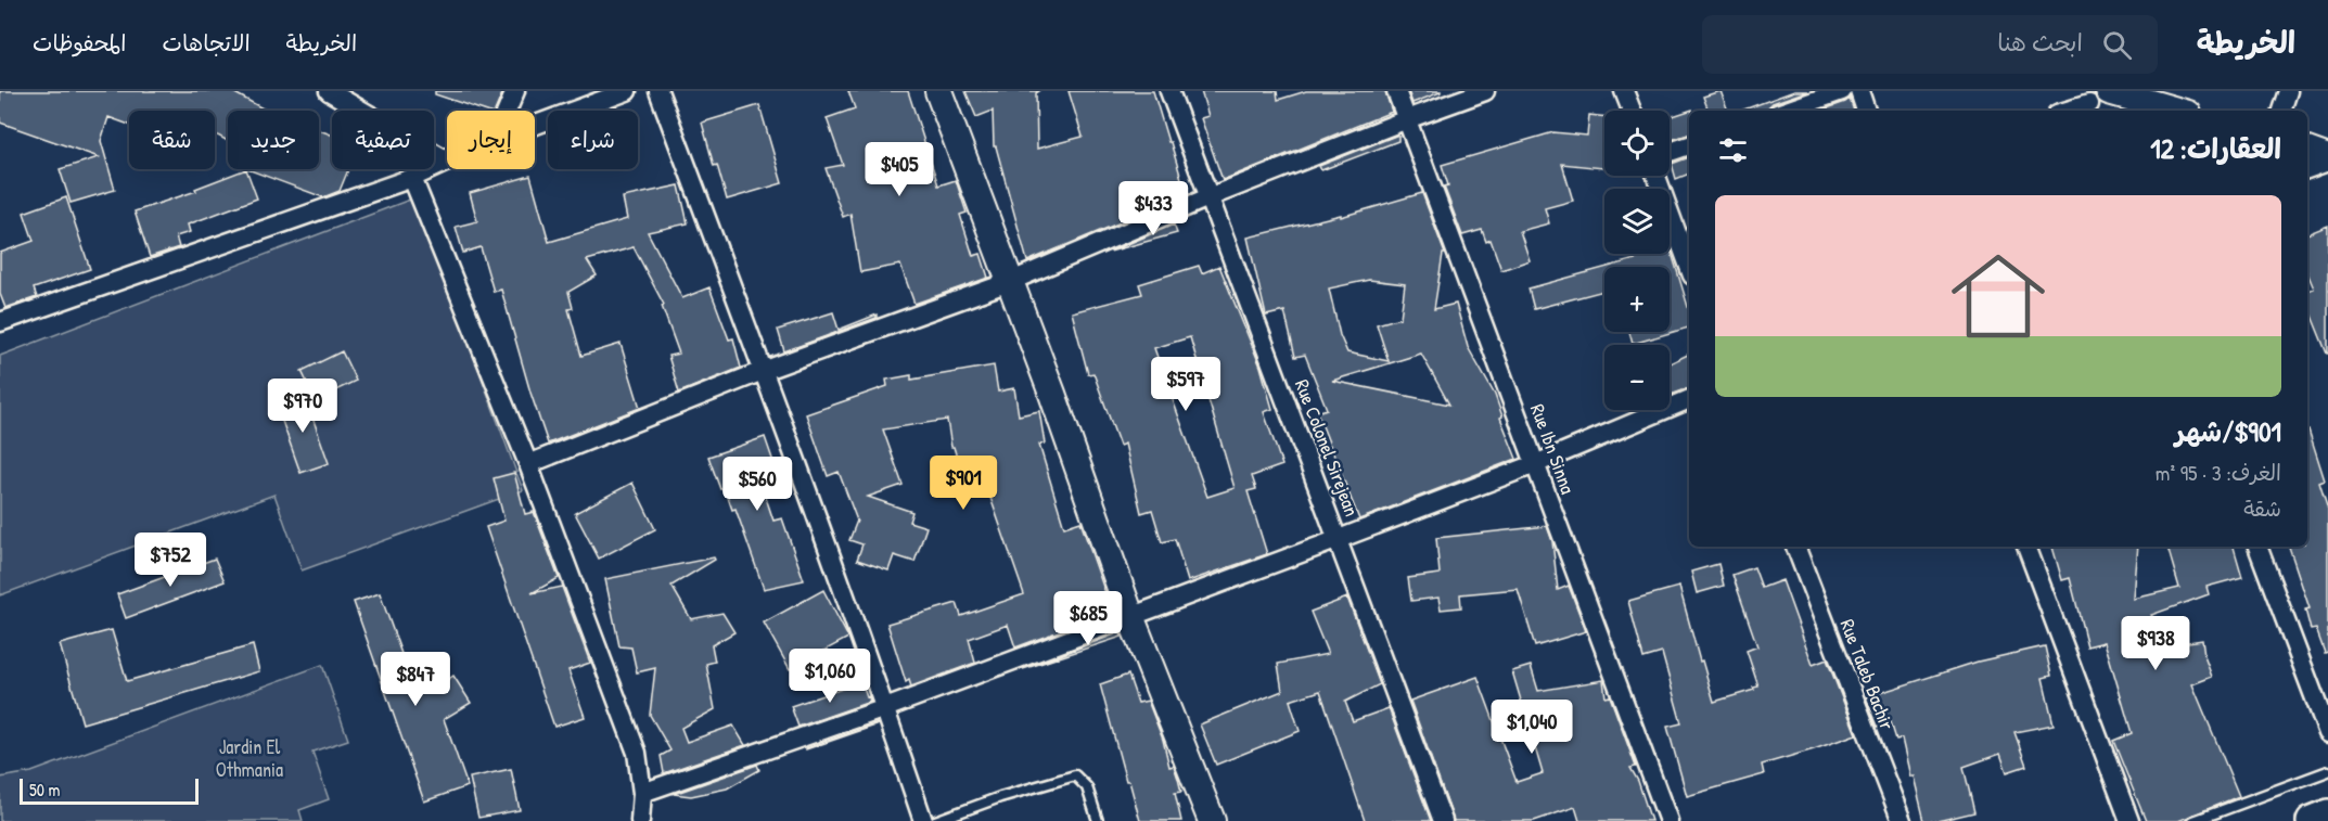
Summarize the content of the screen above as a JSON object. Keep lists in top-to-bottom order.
{
  "streets": {
    "street": ["Rue Colonel Sirejean", "Rue Ibn Sinna", "Rue Taleb Bachir"]
  },
  "parks": ["Jardin El Othmania"],
  "scale_bar": "50 m",
  "page": {
    "header": "الخريطة",
    "search": "ابحث هنا",
    "nav": ["الخريطة", "الاتجاهات", "المحفوظات"],
    "map_buttons": ["+", "−"],
    "chip": [
      "شراء",
      "إيجار",
      "تصفية",
      "جديد",
      "شقة"
    ],
    "heading": "العقارات: 12",
    "price": [
      "$405",
      "$433",
      "$597",
      "$970",
      "$901",
      "$560",
      "$752",
      "$685",
      "$938",
      "$1,060",
      "$847",
      "$1,040"
    ],
    "list": [
      {
        "name": "$901/شهر",
        "note": "الغرف: 3 · 95 m² · شقة"
      }
    ],
    "scale": "50 m"
  }
}
